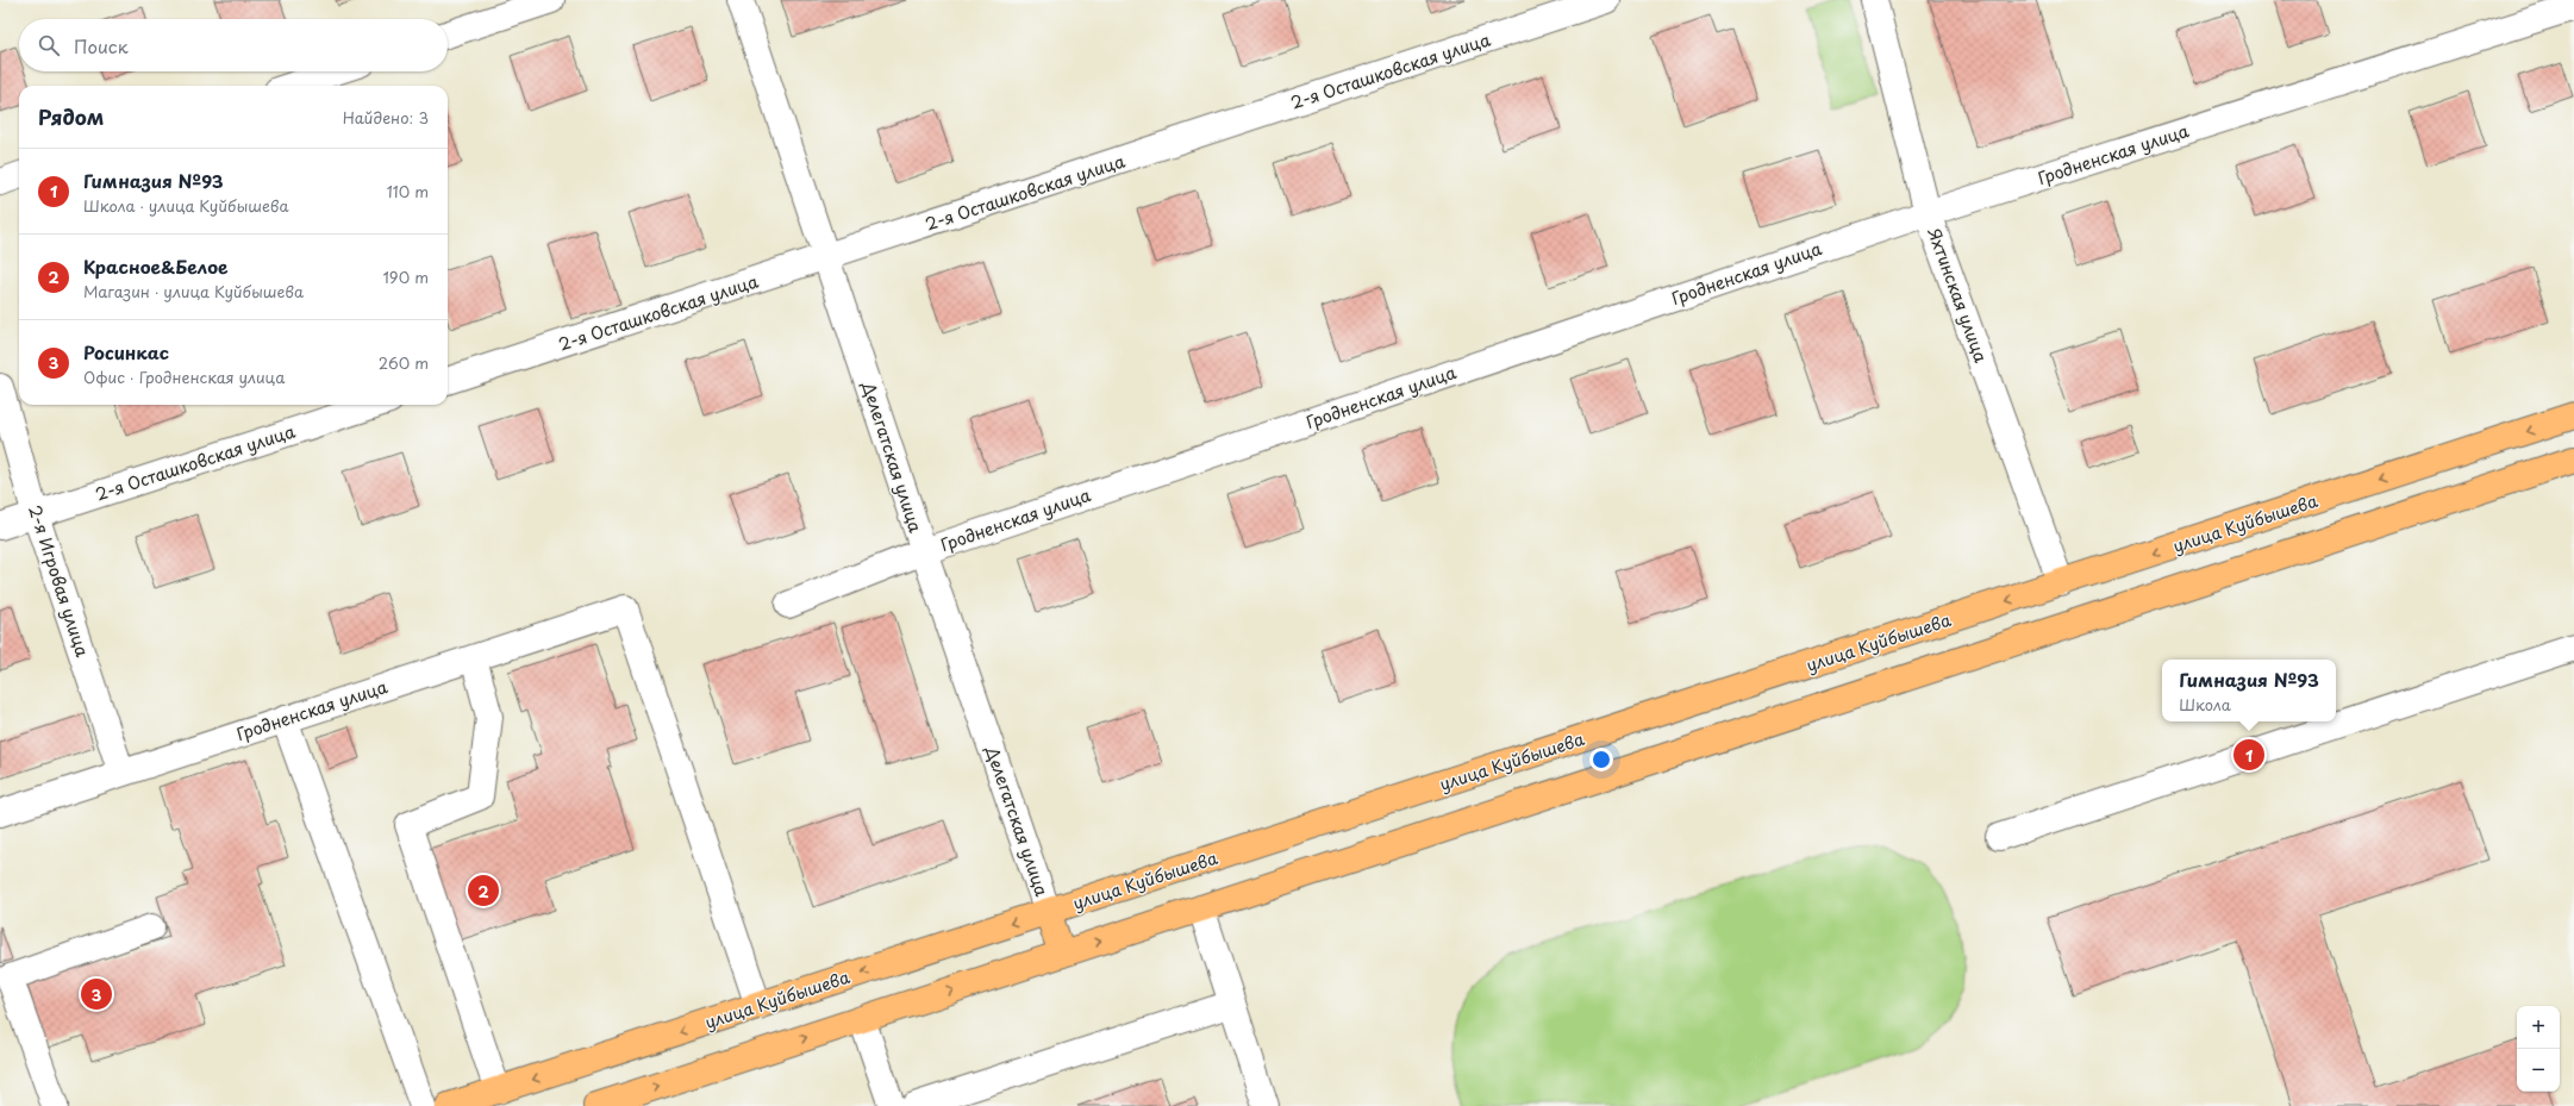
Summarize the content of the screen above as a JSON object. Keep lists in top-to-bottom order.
{
  "streets": {
    "main road": ["улица Куйбышева"],
    "street": [
      "2-я Осташковская улица",
      "Гродненская улица",
      "Яхтинская улица",
      "Делегатская улица",
      "2-я Игровая улица"
    ]
  },
  "crossings": [
    ["2-я Осташковская улица", "Делегатская улица"],
    ["2-я Осташковская улица", "2-я Игровая улица"],
    ["Гродненская улица", "Яхтинская улица"],
    ["Гродненская улица", "Делегатская улица"],
    ["Гродненская улица", "улица Куйбышева"],
    ["Гродненская улица", "2-я Игровая улица"],
    ["Яхтинская улица", "улица Куйбышева"],
    ["Делегатская улица", "улица Куйбышева"]
  ],
  "page": {
    "search": "Поиск",
    "heading": ["Рядом", "Найдено: 3"],
    "list": [
      {
        "mark": "1",
        "name": "Гимназия №93",
        "note": "Школа · улица Куйбышева",
        "value": "110 m"
      },
      {
        "mark": "2",
        "name": "Красное&Белое",
        "note": "Магазин · улица Куйбышева",
        "value": "190 m"
      },
      {
        "mark": "3",
        "name": "Росинкас",
        "note": "Офис · Гродненская улица",
        "value": "260 m"
      }
    ],
    "popup": ["Гимназия №93", "Школа"],
    "pins": ["1", "2", "3"],
    "map_buttons": ["+", "−"]
  }
}
